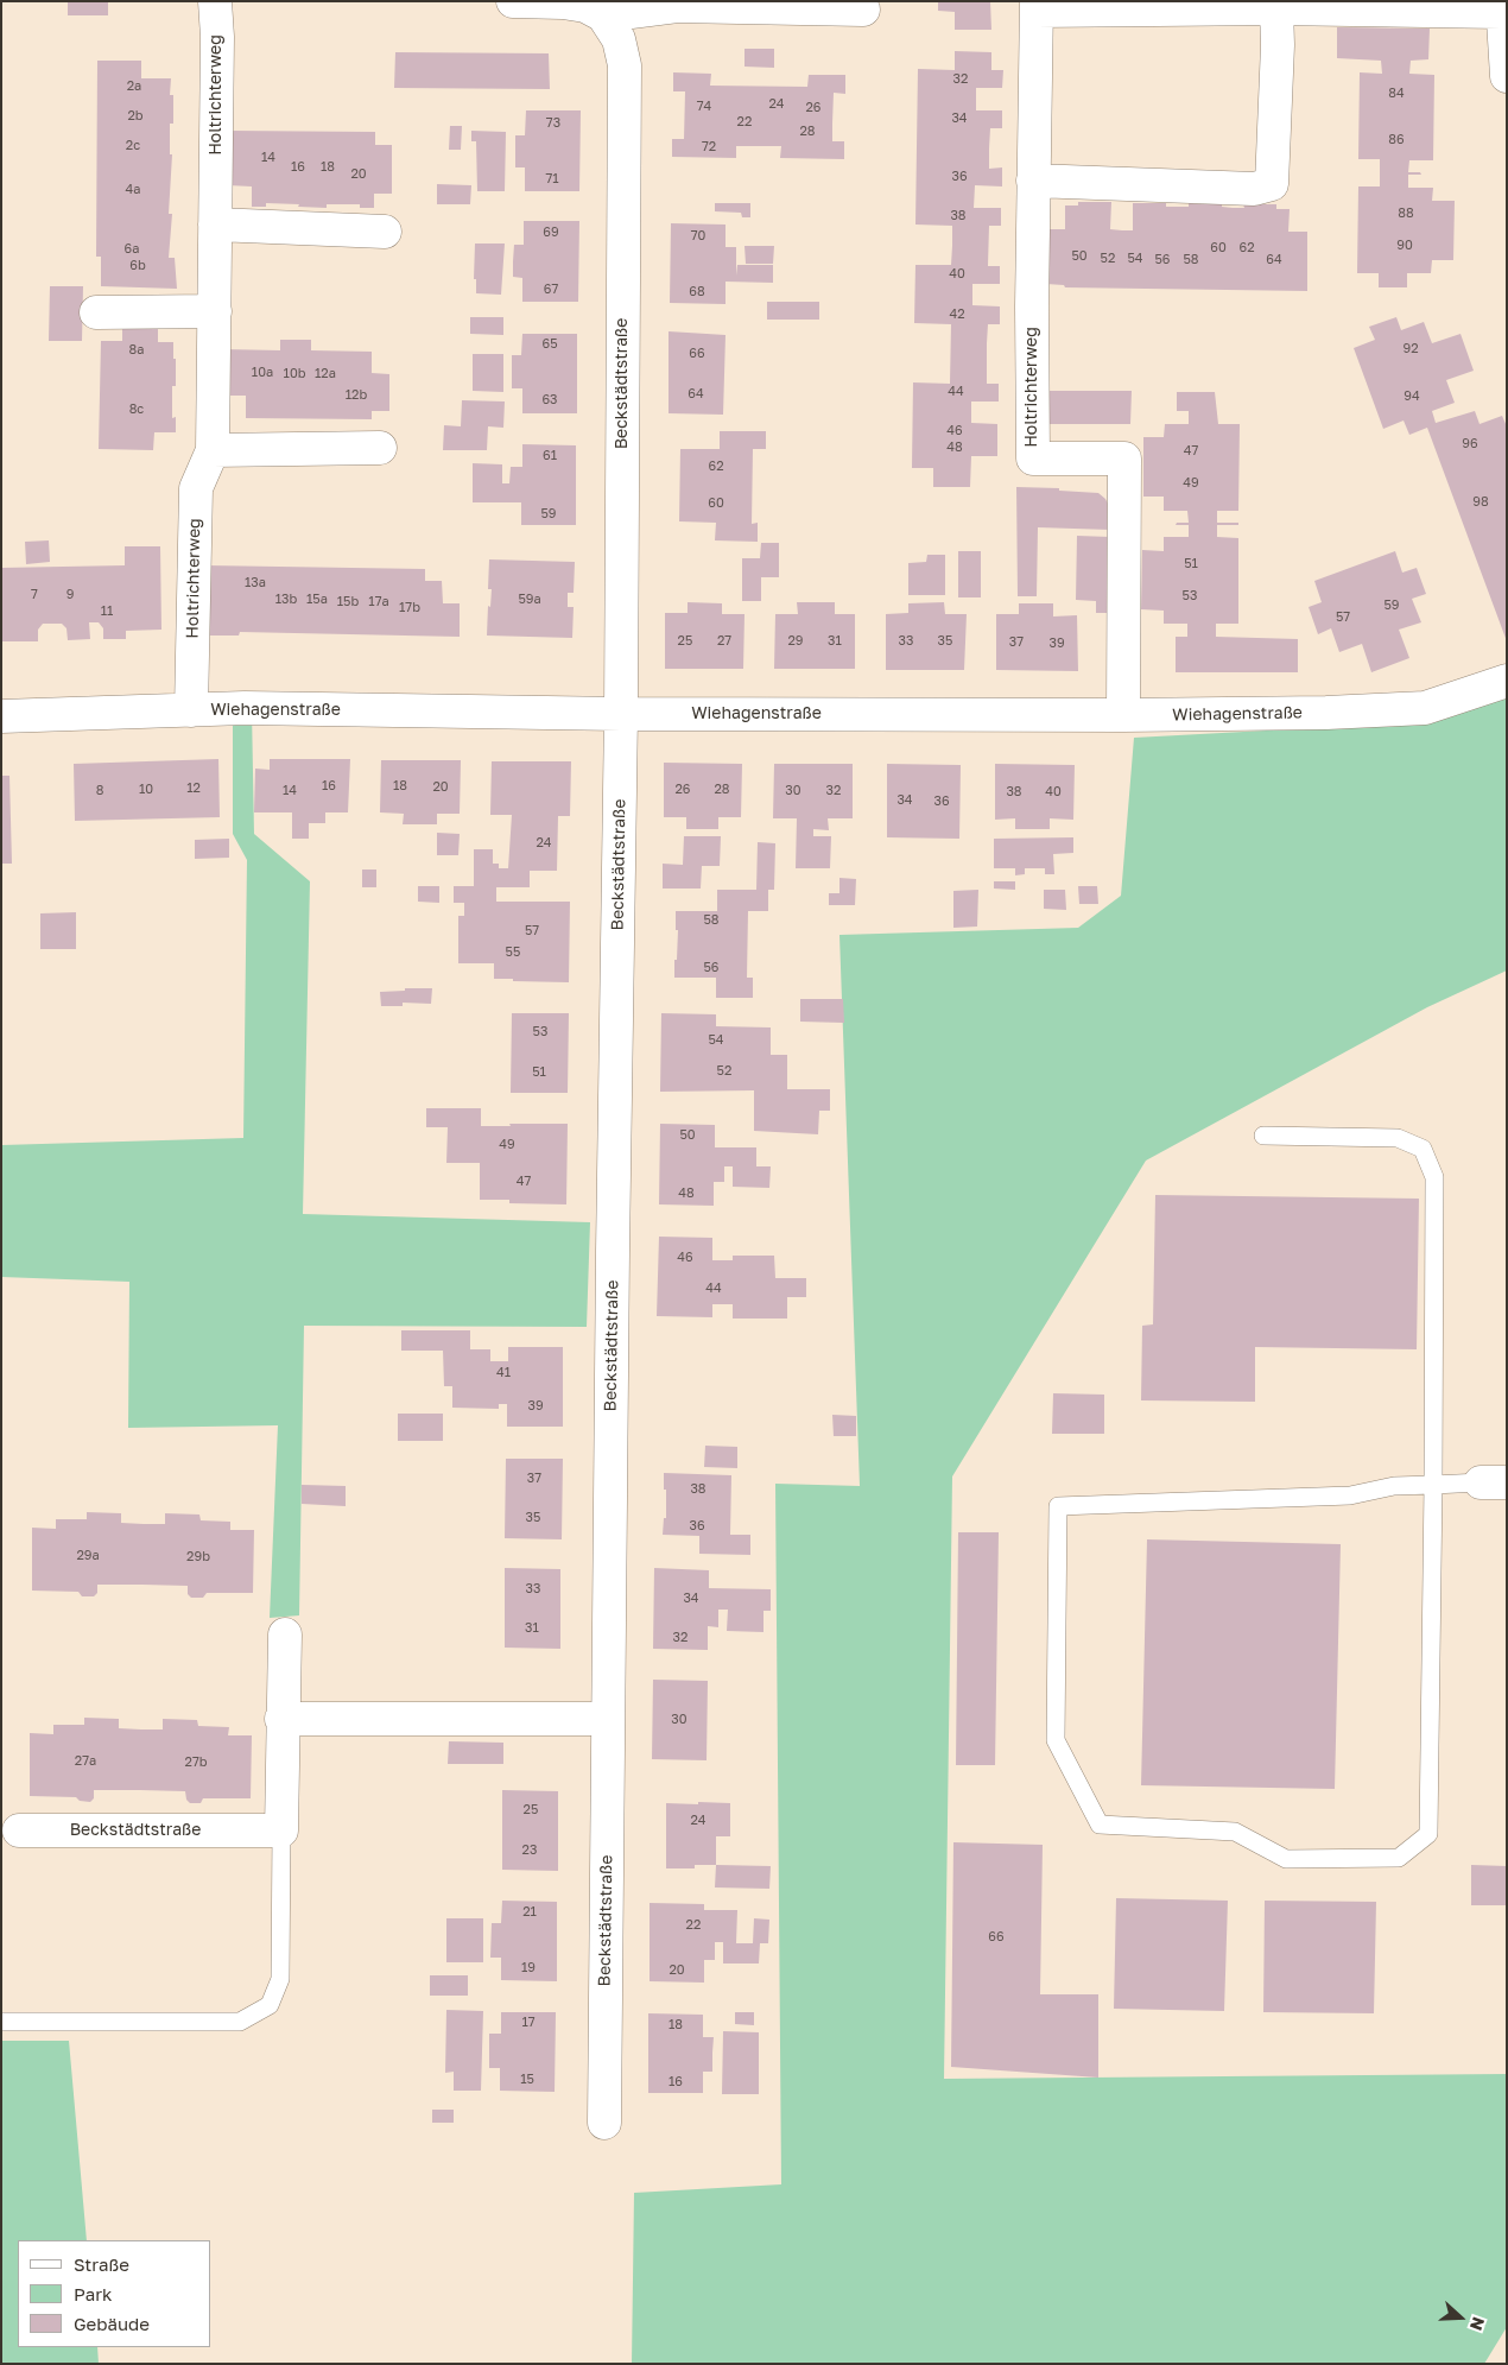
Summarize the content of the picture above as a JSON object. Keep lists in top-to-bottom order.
{
  "streets": {
    "street": ["Holtrichterweg", "Beckstädtstraße", "Wiehagenstraße"]
  },
  "crossings": [
    ["Holtrichterweg", "Wiehagenstraße"],
    ["Beckstädtstraße", "Wiehagenstraße"]
  ],
  "house_numbers": [
    "32",
    "2a",
    "84",
    "24",
    "74",
    "26",
    "2b",
    "34",
    "22",
    "73",
    "28",
    "86",
    "2c",
    "72",
    "14",
    "16",
    "18",
    "20",
    "36",
    "71",
    "4a",
    "88",
    "38",
    "69",
    "70",
    "90",
    "60",
    "62",
    "6a",
    "50",
    "52",
    "54",
    "56",
    "58",
    "64",
    "6b",
    "40",
    "67",
    "68",
    "42",
    "65",
    "92",
    "8a",
    "66",
    "10a",
    "10b",
    "12a",
    "44",
    "64",
    "12b",
    "94",
    "63",
    "8c",
    "46",
    "96",
    "48",
    "47",
    "61",
    "62",
    "49",
    "98",
    "60",
    "59",
    "51",
    "13a",
    "7",
    "9",
    "53",
    "13b",
    "15a",
    "59a",
    "15b",
    "17a",
    "59",
    "17b",
    "11",
    "57",
    "25",
    "27",
    "29",
    "31",
    "33",
    "35",
    "37",
    "39",
    "16",
    "18",
    "20",
    "12",
    "10",
    "26",
    "28",
    "8",
    "14",
    "30",
    "32",
    "38",
    "40",
    "34",
    "36",
    "24",
    "58",
    "57",
    "55",
    "56",
    "53",
    "54",
    "52",
    "51",
    "50",
    "49",
    "47",
    "48",
    "46",
    "44",
    "41",
    "39",
    "37",
    "38",
    "35",
    "36",
    "29a",
    "29b",
    "33",
    "34",
    "31",
    "32",
    "30",
    "27a",
    "27b",
    "25",
    "24",
    "23",
    "21",
    "22",
    "66",
    "19",
    "20",
    "17",
    "18",
    "15",
    "16"
  ],
  "legend": ["Straße", "Park", "Gebäude"],
  "north": "right"
}
